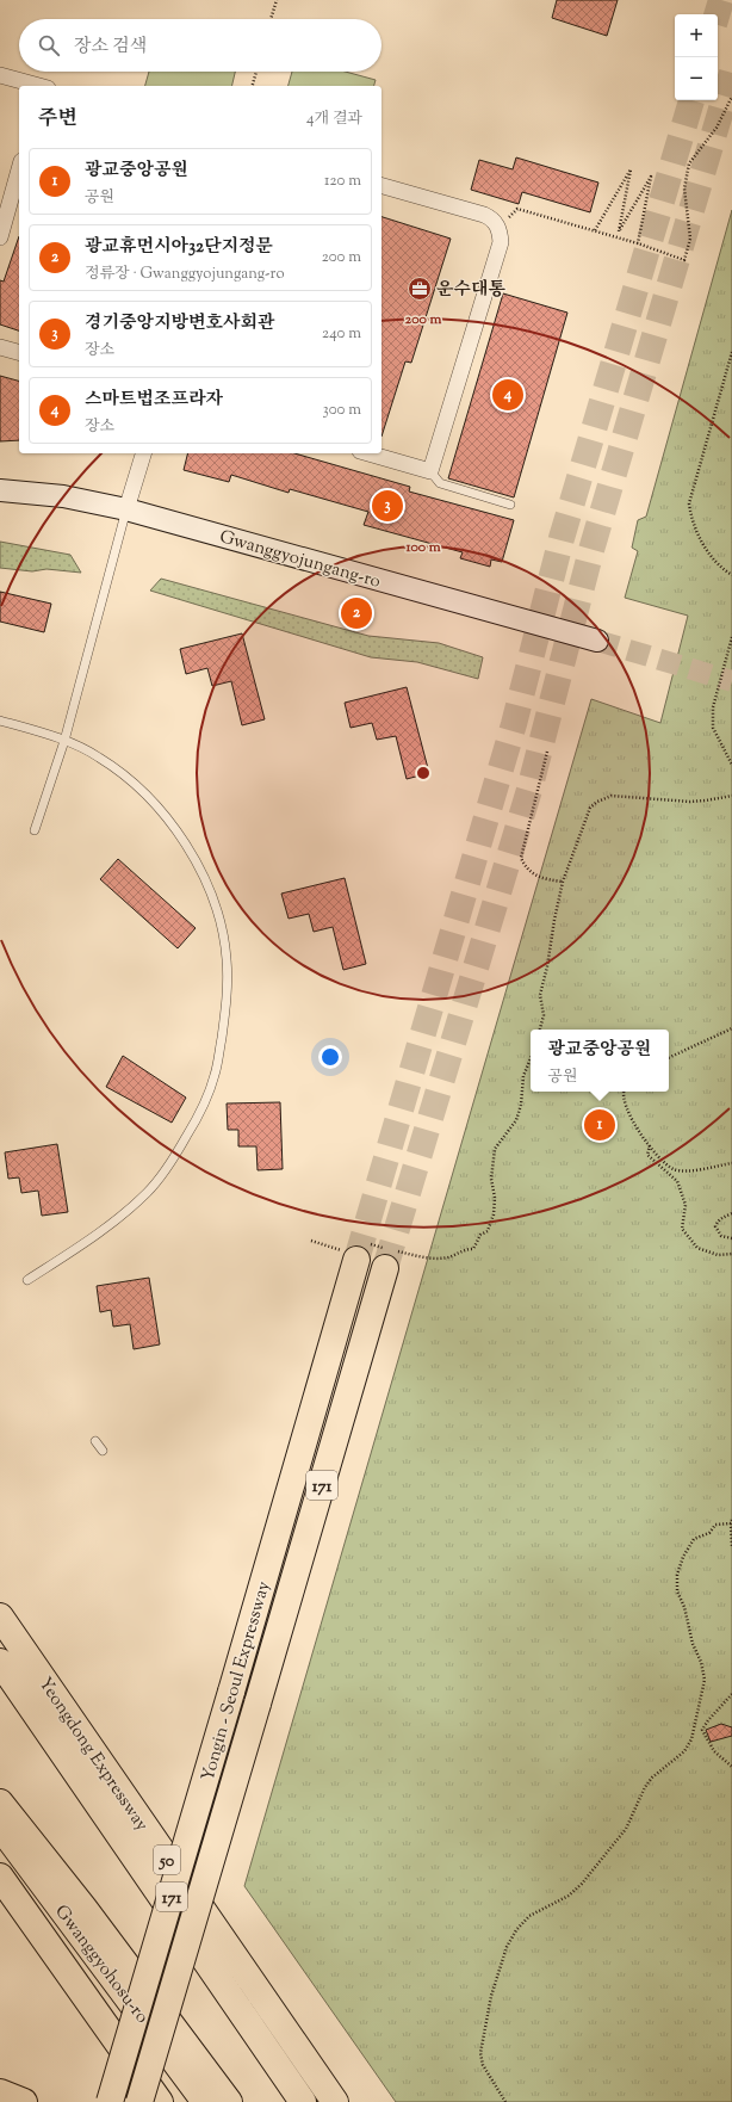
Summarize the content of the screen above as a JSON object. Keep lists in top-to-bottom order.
{
  "streets": {
    "highway": [
      "171",
      "Yongin - Seoul Expressway",
      "Yeongdong Expressway",
      "50",
      "Gwanggyohosu-ro"
    ],
    "main road": ["Gwanggyojungang-ro"]
  },
  "places": {
    "office": ["운수대통"]
  },
  "page": {
    "map_buttons": ["+", "−"],
    "search": "장소 검색",
    "heading": ["주변", "4개 결과"],
    "list": [
      {
        "mark": "1",
        "name": "광교중앙공원",
        "note": "공원",
        "value": "120 m"
      },
      {
        "mark": "2",
        "name": "광교휴먼시아32단지정문",
        "note": "정류장 · Gwanggyojungang-ro",
        "value": "200 m"
      },
      {
        "mark": "3",
        "name": "경기중앙지방변호사회관",
        "note": "장소",
        "value": "240 m"
      },
      {
        "mark": "4",
        "name": "스마트법조프라자",
        "note": "장소",
        "value": "300 m"
      }
    ],
    "pins": [
      "4",
      "3",
      "2",
      "1"
    ],
    "popup": ["광교중앙공원", "공원"]
  },
  "rings": ["200 m", "100 m"]
}
